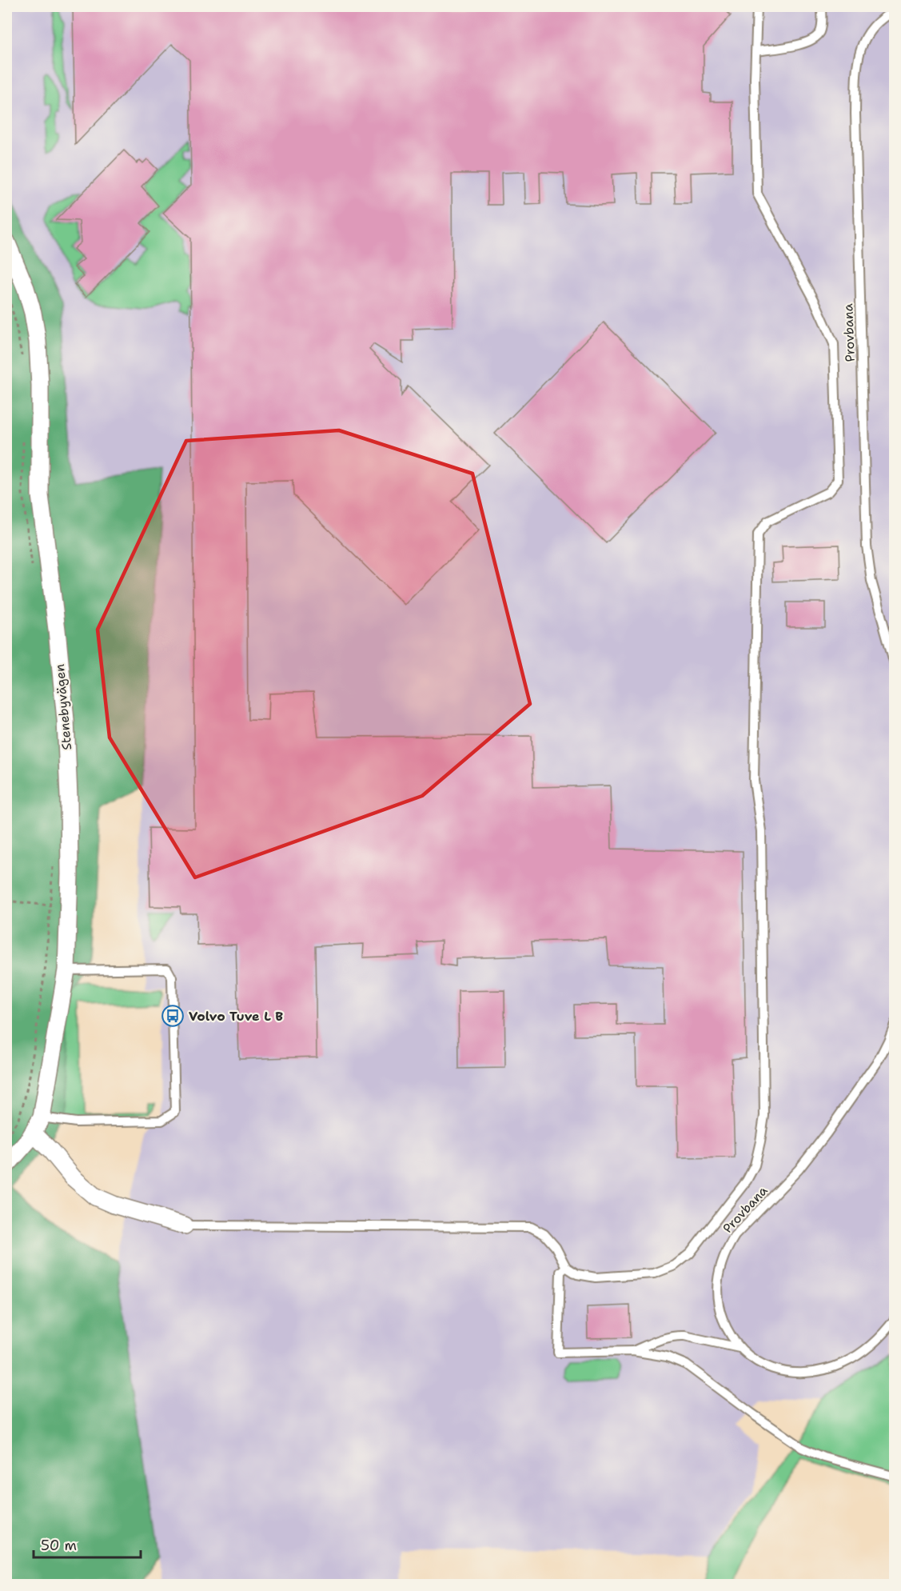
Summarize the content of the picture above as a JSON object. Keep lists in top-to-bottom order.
{
  "streets": {
    "street": ["Stenebyvägen"],
    "lane": ["Provbana"]
  },
  "places": {
    "bus stop": ["Volvo Tuve L B"]
  },
  "scale_bar": "50 m"
}
